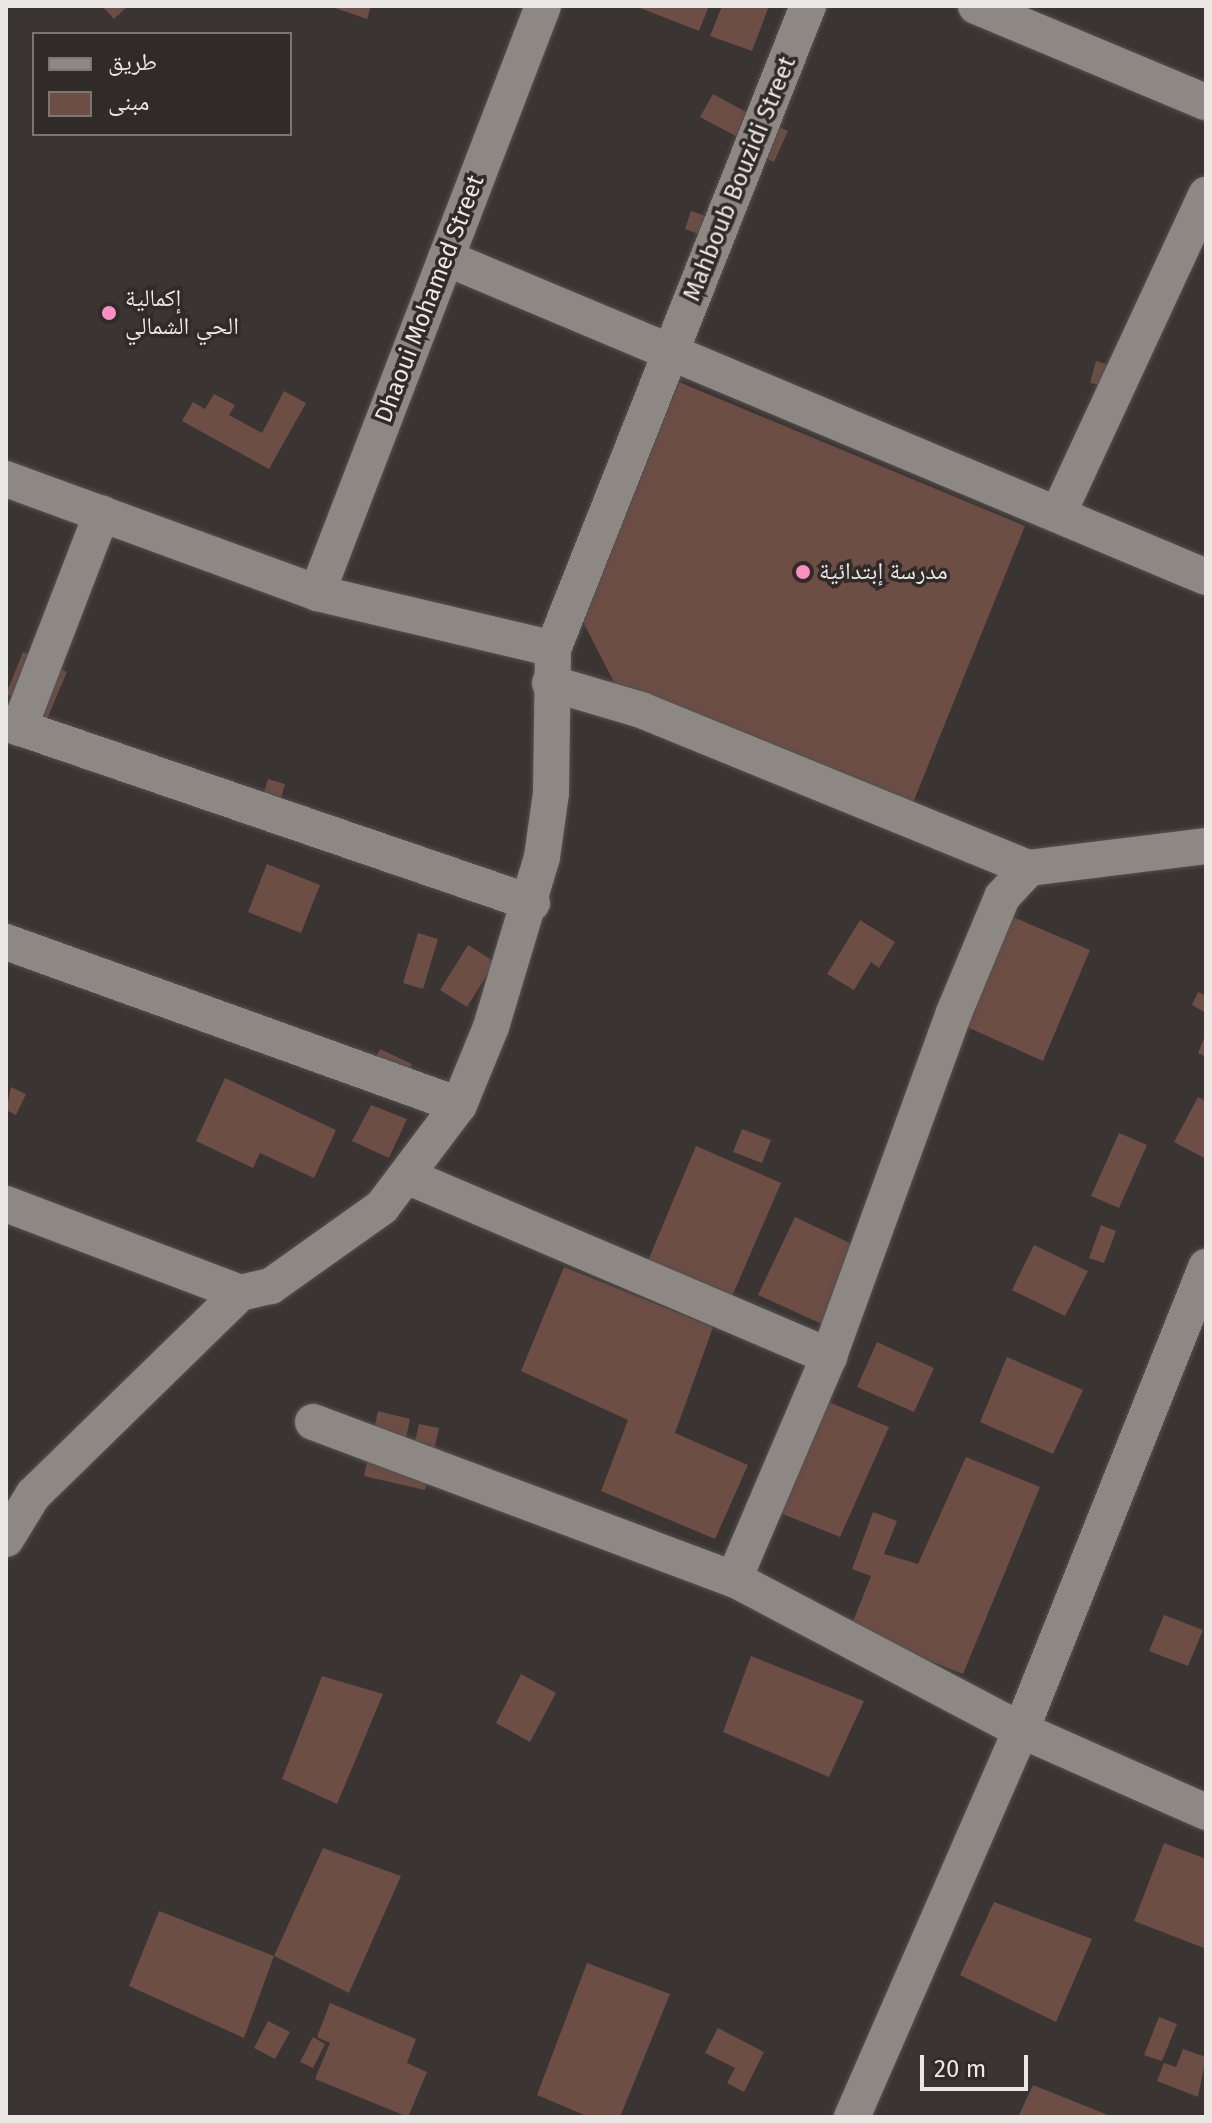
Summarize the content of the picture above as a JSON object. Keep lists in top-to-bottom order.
{
  "streets": {
    "street": ["Mahboub Bouzidi Street", "Dhaoui Mohamed Street"]
  },
  "places": ["إكمالية الحي الشمالي", "مدرسة إبتدائية"],
  "legend": ["طريق", "مبنى"],
  "scale_bar": "20 m"
}
